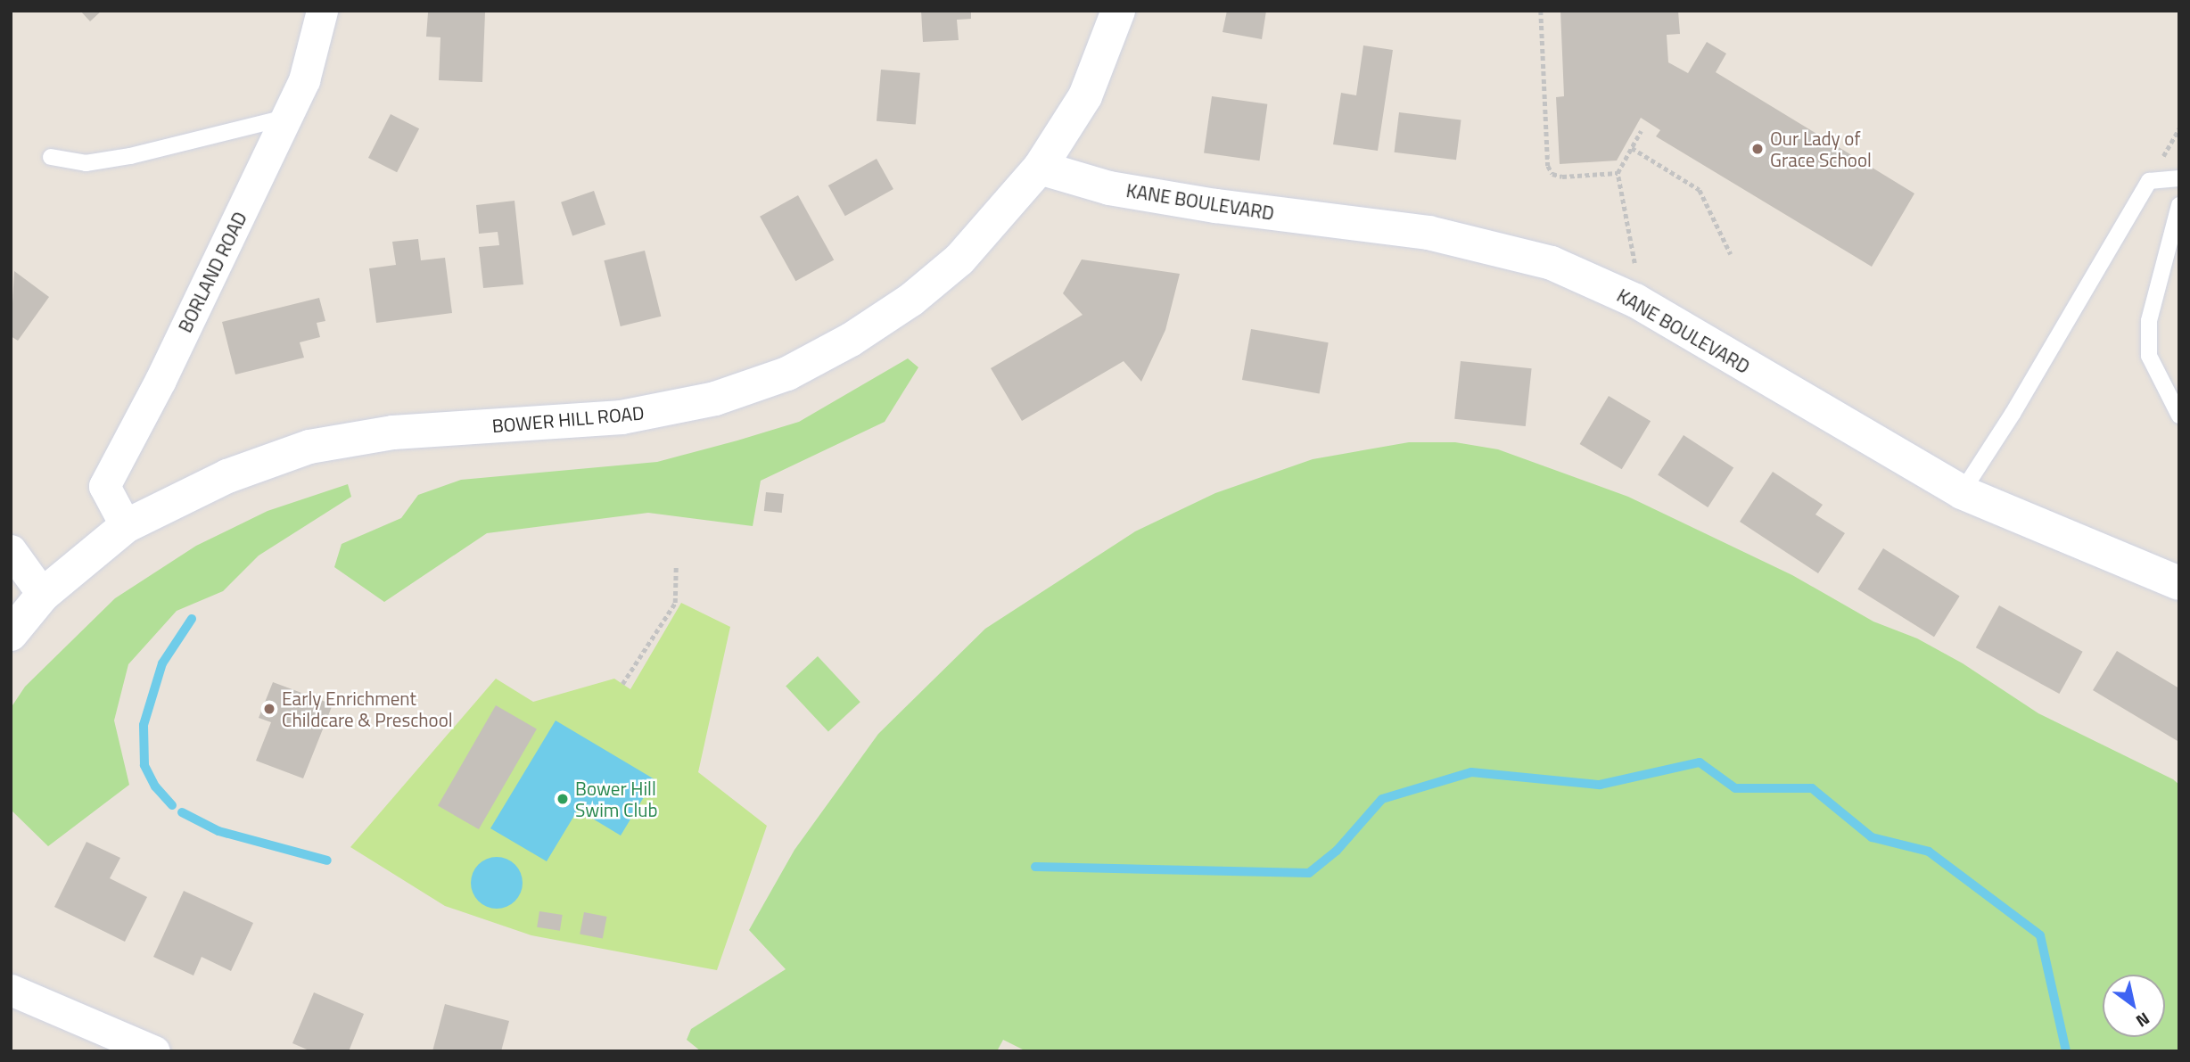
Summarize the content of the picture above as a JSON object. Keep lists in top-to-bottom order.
{
  "streets": {
    "main road": ["KANE BOULEVARD", "BOWER HILL ROAD"],
    "street": ["BORLAND ROAD"]
  },
  "crossings": [
    ["KANE BOULEVARD", "BOWER HILL ROAD"],
    ["BORLAND ROAD", "BOWER HILL ROAD"]
  ],
  "places": ["Our Lady of Grace School", "Early Enrichment Childcare & Preschool", "Bower Hill Swim Club"],
  "north": "bottom right"
}
